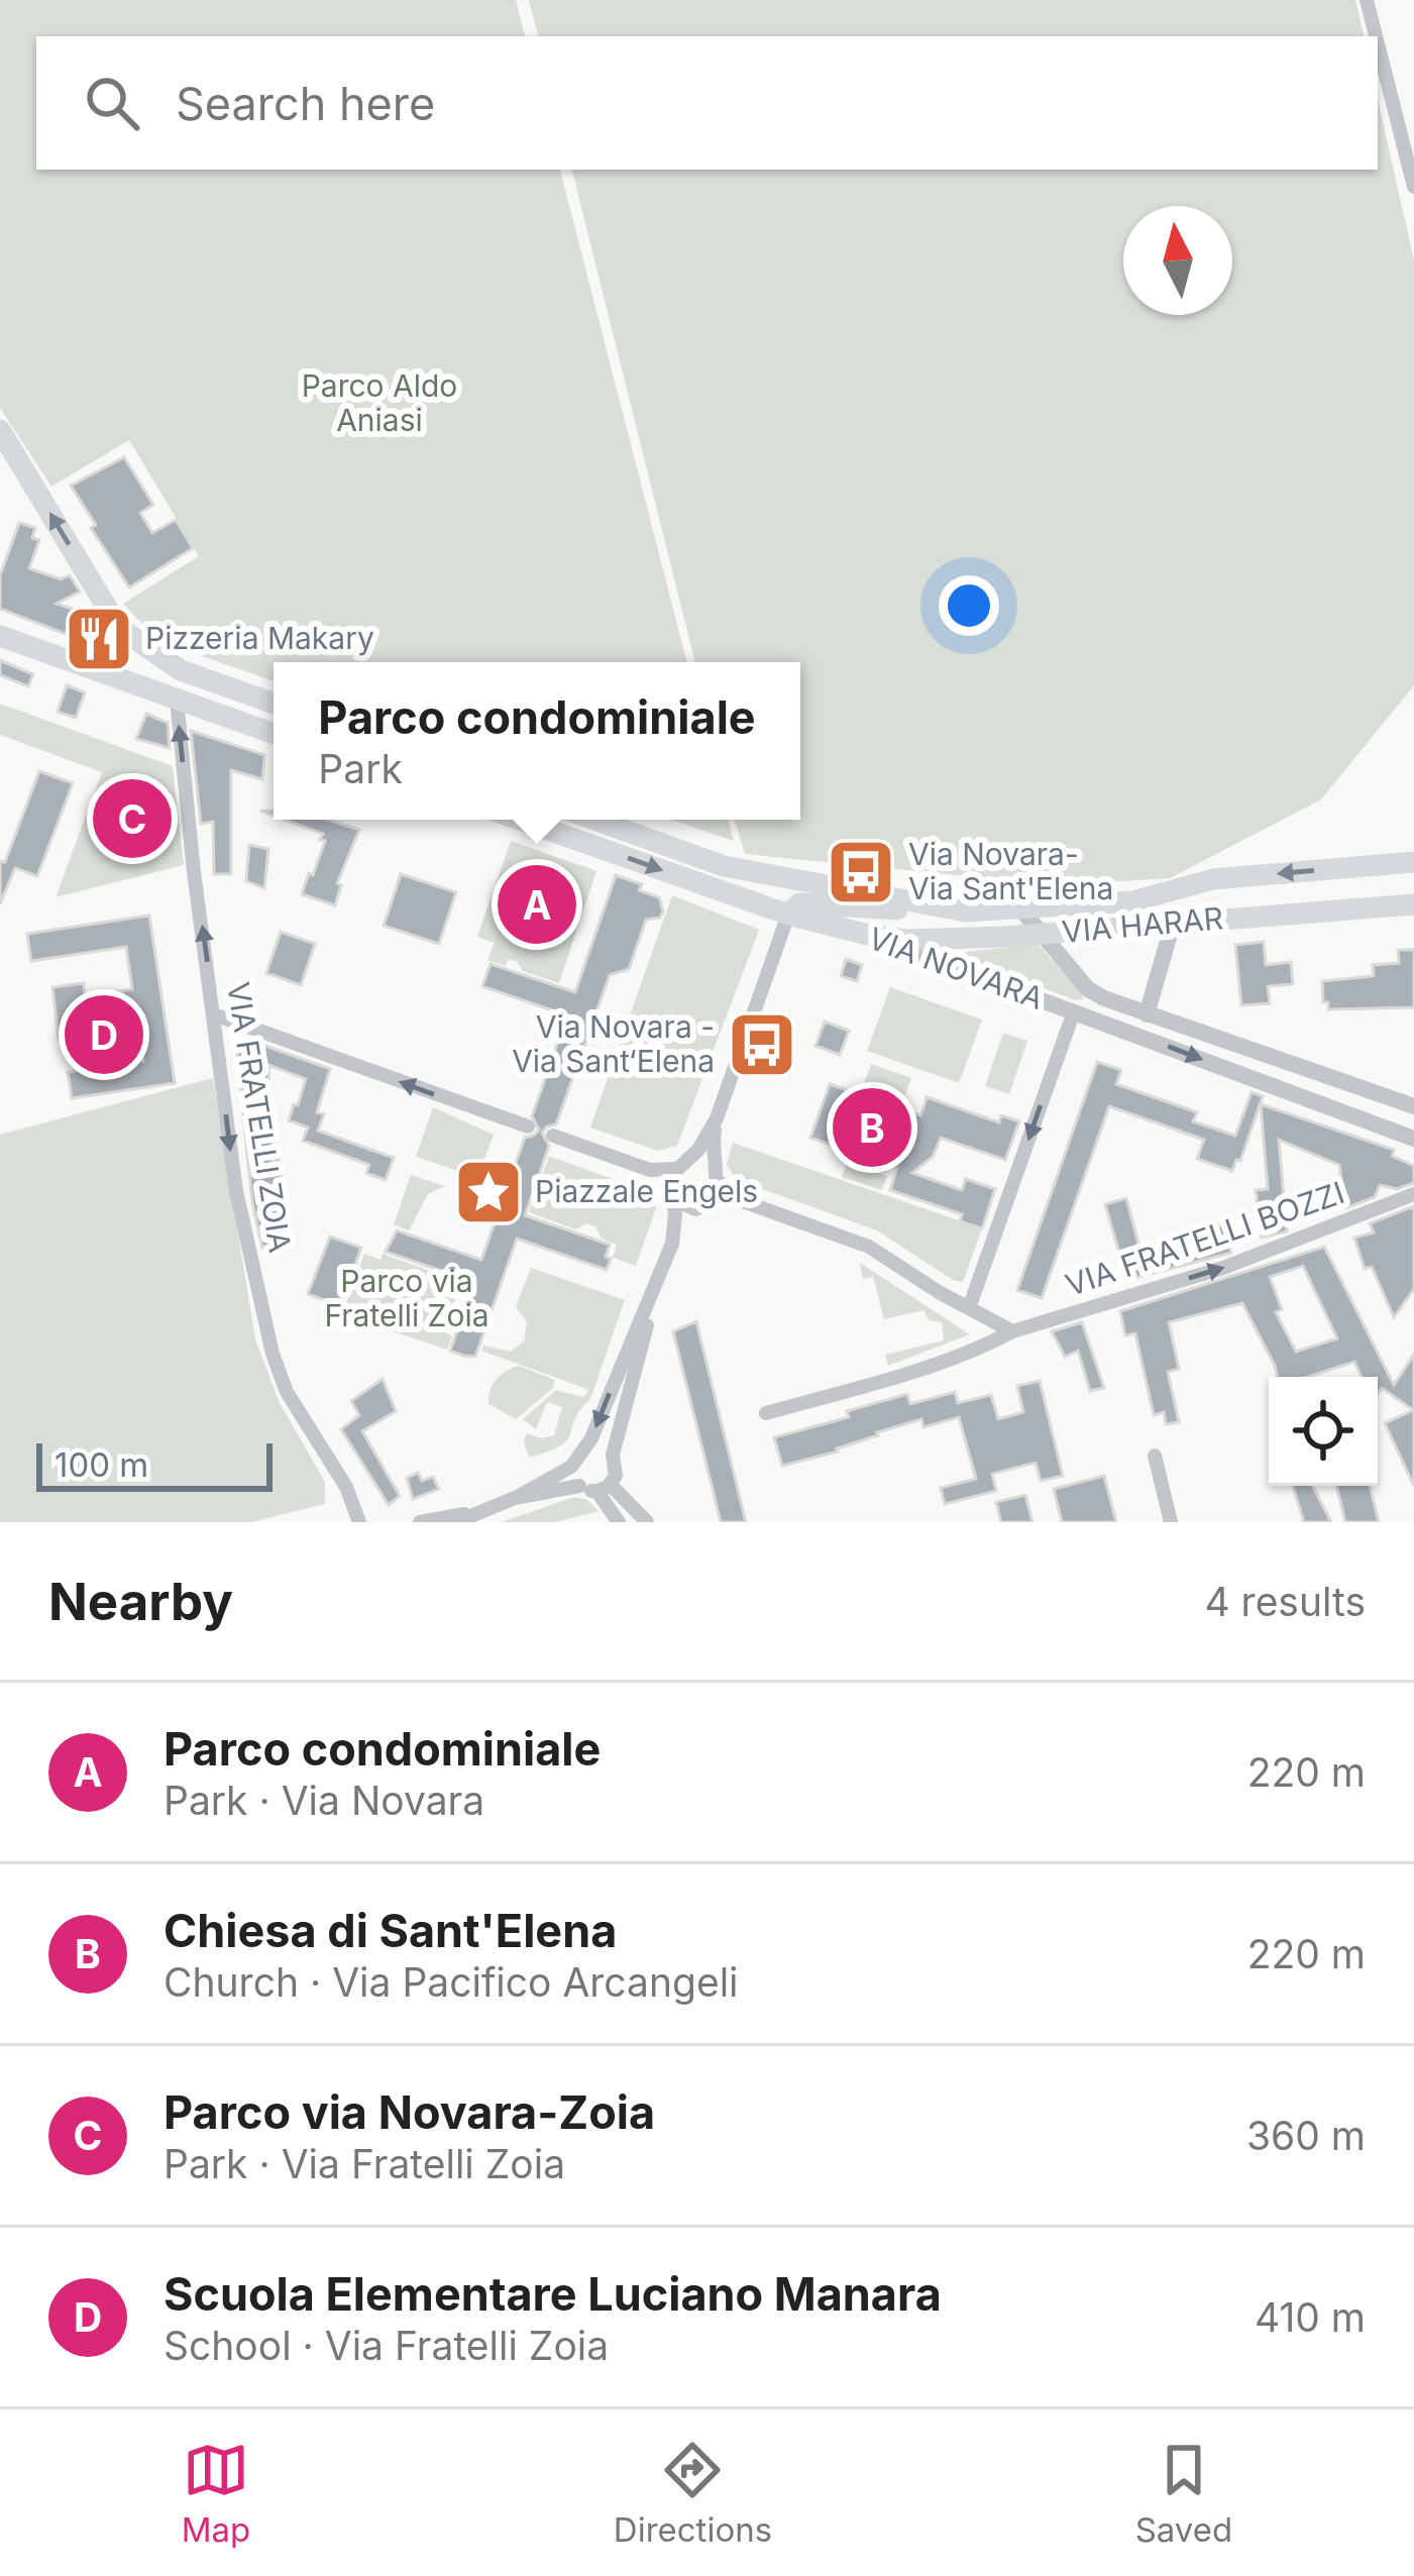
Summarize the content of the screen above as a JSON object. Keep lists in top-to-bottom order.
{
  "streets": {
    "main road": ["VIA HARAR", "VIA NOVARA"],
    "street": ["VIA FRATELLI ZOIA", "VIA FRATELLI BOZZI"]
  },
  "crossings": [
    ["VIA HARAR", "VIA NOVARA"]
  ],
  "one_way": ["VIA FRATELLI BOZZI"],
  "parks": ["Parco Aldo Aniasi", "Parco via Fratelli Zoia"],
  "places": {
    "restaurant": ["Pizzeria Makary"],
    "bus stop": ["Via Novara- Via Sant'Elena", "Via Novara - Via Sant‘Elena"],
    "place": ["Piazzale Engels"]
  },
  "scale_bar": "100 m",
  "north": "top",
  "page": {
    "search": "Search here",
    "popup": ["Parco condominiale", "Park"],
    "pins": [
      "C",
      "A",
      "D",
      "B"
    ],
    "scale": "100 m",
    "heading": ["Nearby", "4 results"],
    "list": [
      {
        "mark": "A",
        "name": "Parco condominiale",
        "note": "Park · Via Novara",
        "value": "220 m"
      },
      {
        "mark": "B",
        "name": "Chiesa di Sant'Elena",
        "note": "Church · Via Pacifico Arcangeli",
        "value": "220 m"
      },
      {
        "mark": "C",
        "name": "Parco via Novara-Zoia",
        "note": "Park · Via Fratelli Zoia",
        "value": "360 m"
      },
      {
        "mark": "D",
        "name": "Scuola Elementare Luciano Manara",
        "note": "School · Via Fratelli Zoia",
        "value": "410 m"
      }
    ],
    "nav": ["Map", "Directions", "Saved"]
  }
}
